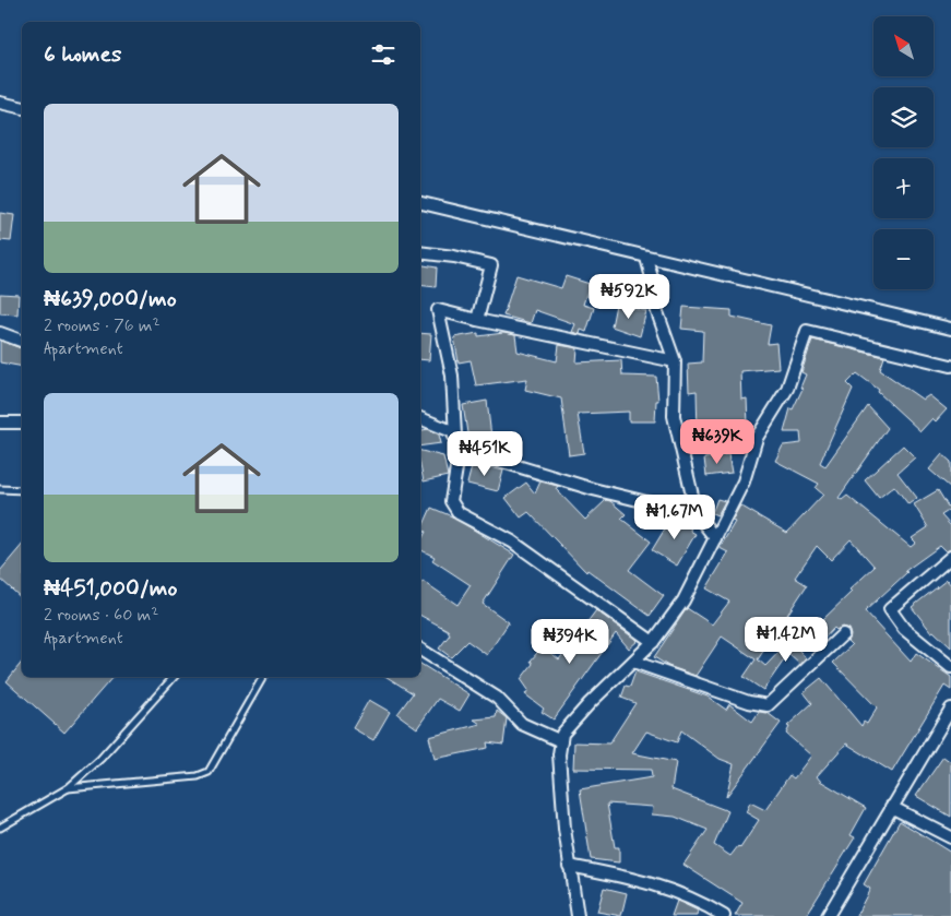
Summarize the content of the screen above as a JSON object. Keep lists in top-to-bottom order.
{
  "north": "top left",
  "page": {
    "map_buttons": ["+", "−"],
    "heading": "6 homes",
    "list": [
      {
        "name": "₦639,000/mo",
        "note": "2 rooms · 76 m² · Apartment"
      },
      {
        "name": "₦451,000/mo",
        "note": "2 rooms · 60 m² · Apartment"
      }
    ],
    "price": [
      "₦592K",
      "₦639K",
      "₦451K",
      "₦1.67M",
      "₦1.42M",
      "₦394K"
    ]
  }
}
